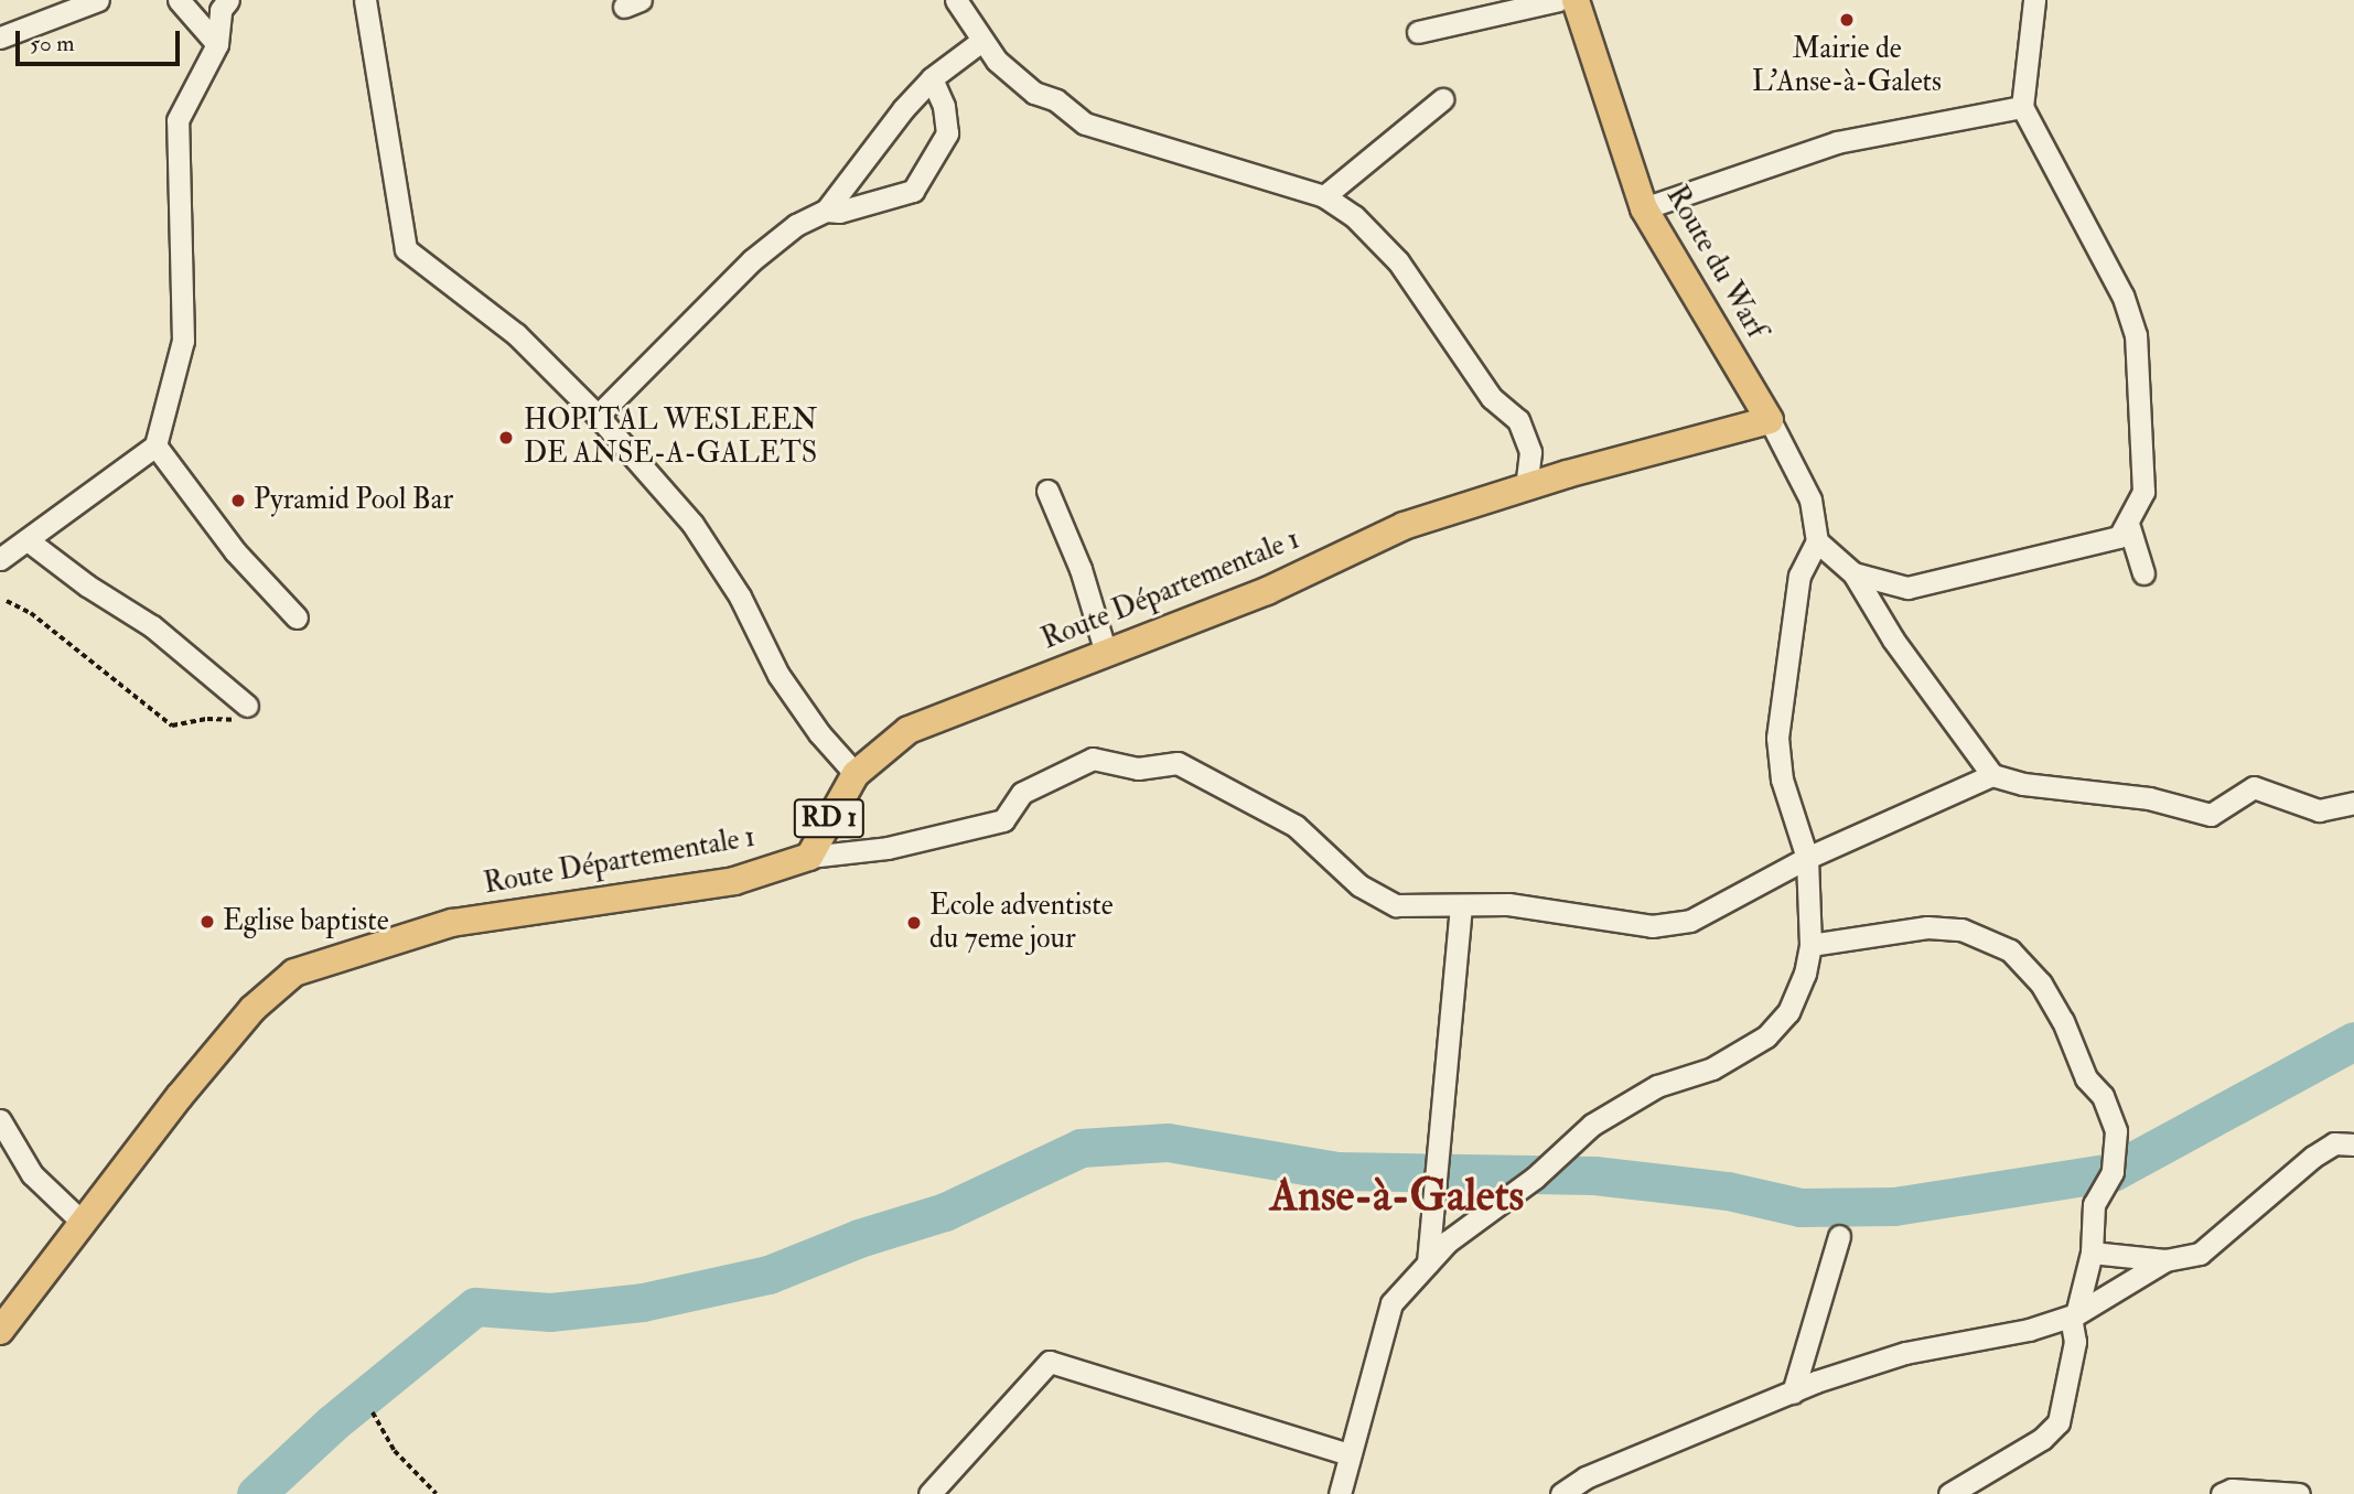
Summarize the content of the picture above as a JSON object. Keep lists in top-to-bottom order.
{
  "streets": {
    "main road": ["Route du Warf", "Route Départementale 1", "RD 1"]
  },
  "crossings": [
    ["Route du Warf", "Route Départementale 1"]
  ],
  "districts": ["Anse-à-Galets"],
  "places": [
    "Mairie de L'Anse-à-Galets",
    "HOPITAL WESLEEN DE ANSE-A-GALETS",
    "Pyramid Pool Bar",
    "Eglise baptiste",
    "Ecole adventiste du 7eme jour"
  ],
  "scale_bar": "50 m"
}
